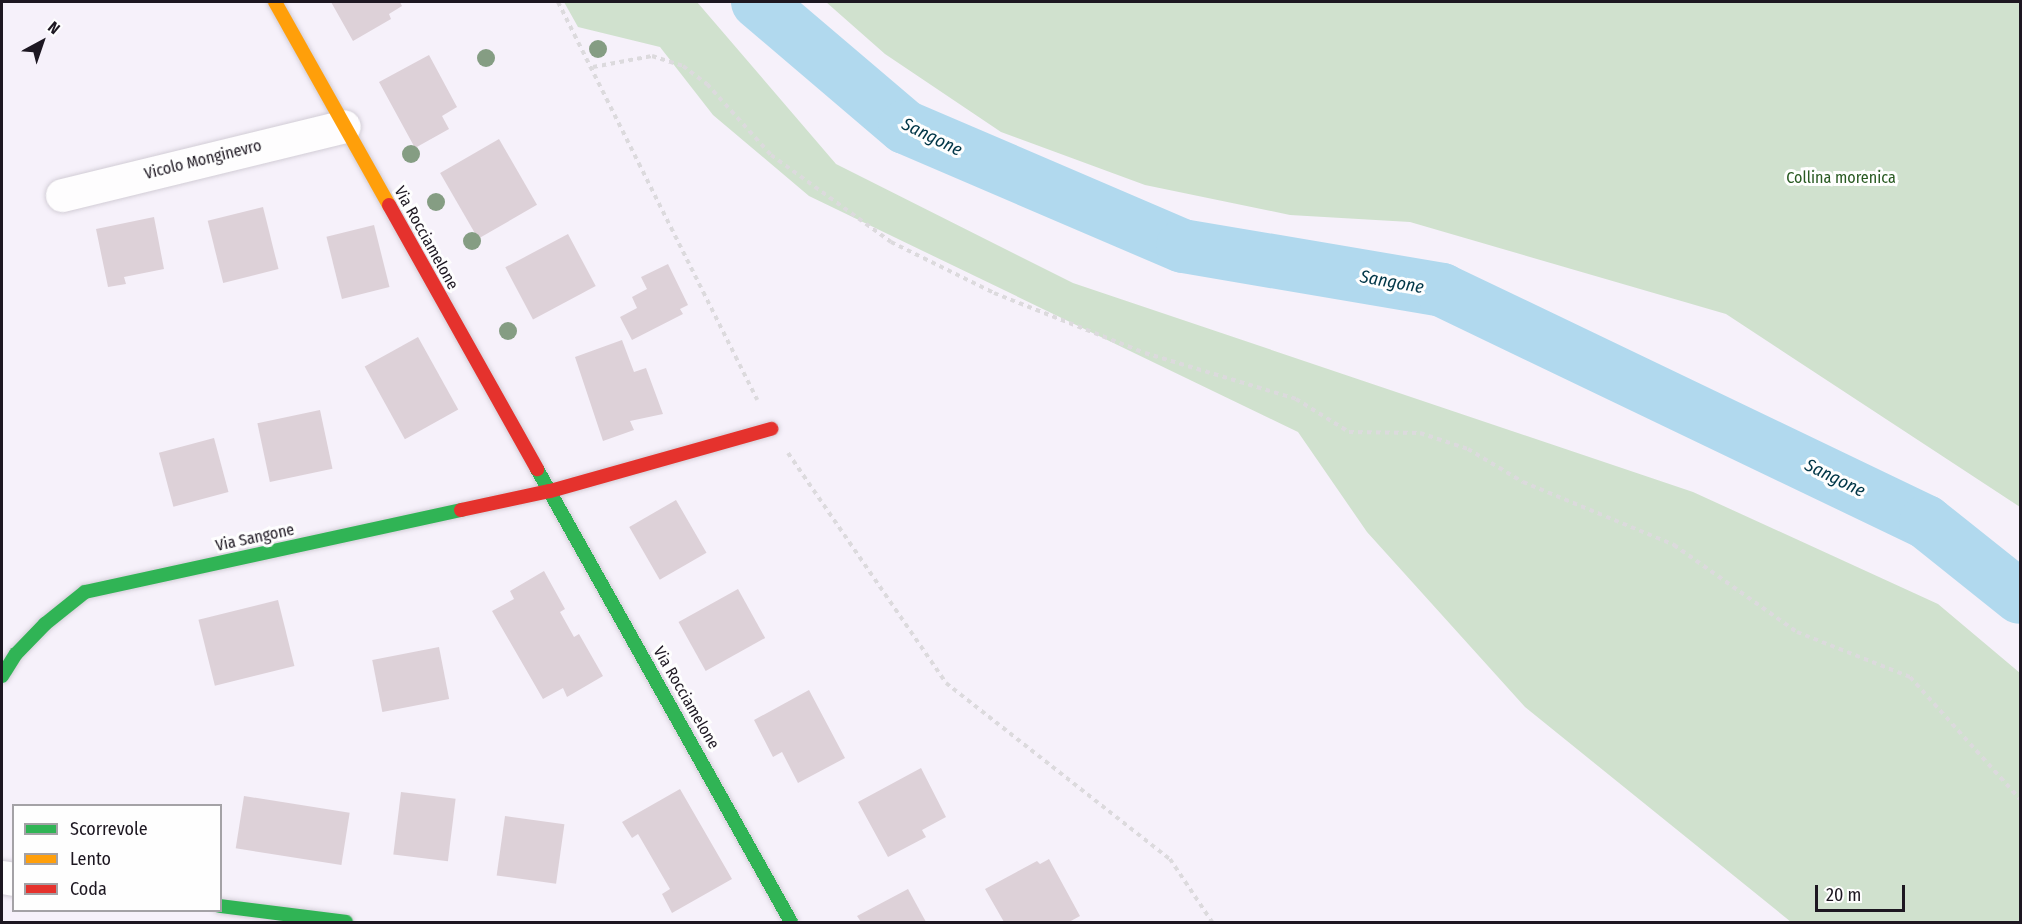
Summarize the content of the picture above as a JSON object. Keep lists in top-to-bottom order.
{
  "streets": {
    "street": ["Vicolo Monginevro", "Via Rocciamelone", "Via Sangone"]
  },
  "crossings": [
    ["Vicolo Monginevro", "Via Rocciamelone"],
    ["Via Rocciamelone", "Via Sangone"]
  ],
  "water": ["Sangone"],
  "parks": ["Collina morenica"],
  "legend": ["Scorrevole", "Lento", "Coda"],
  "scale_bar": "20 m",
  "north": "top right"
}
